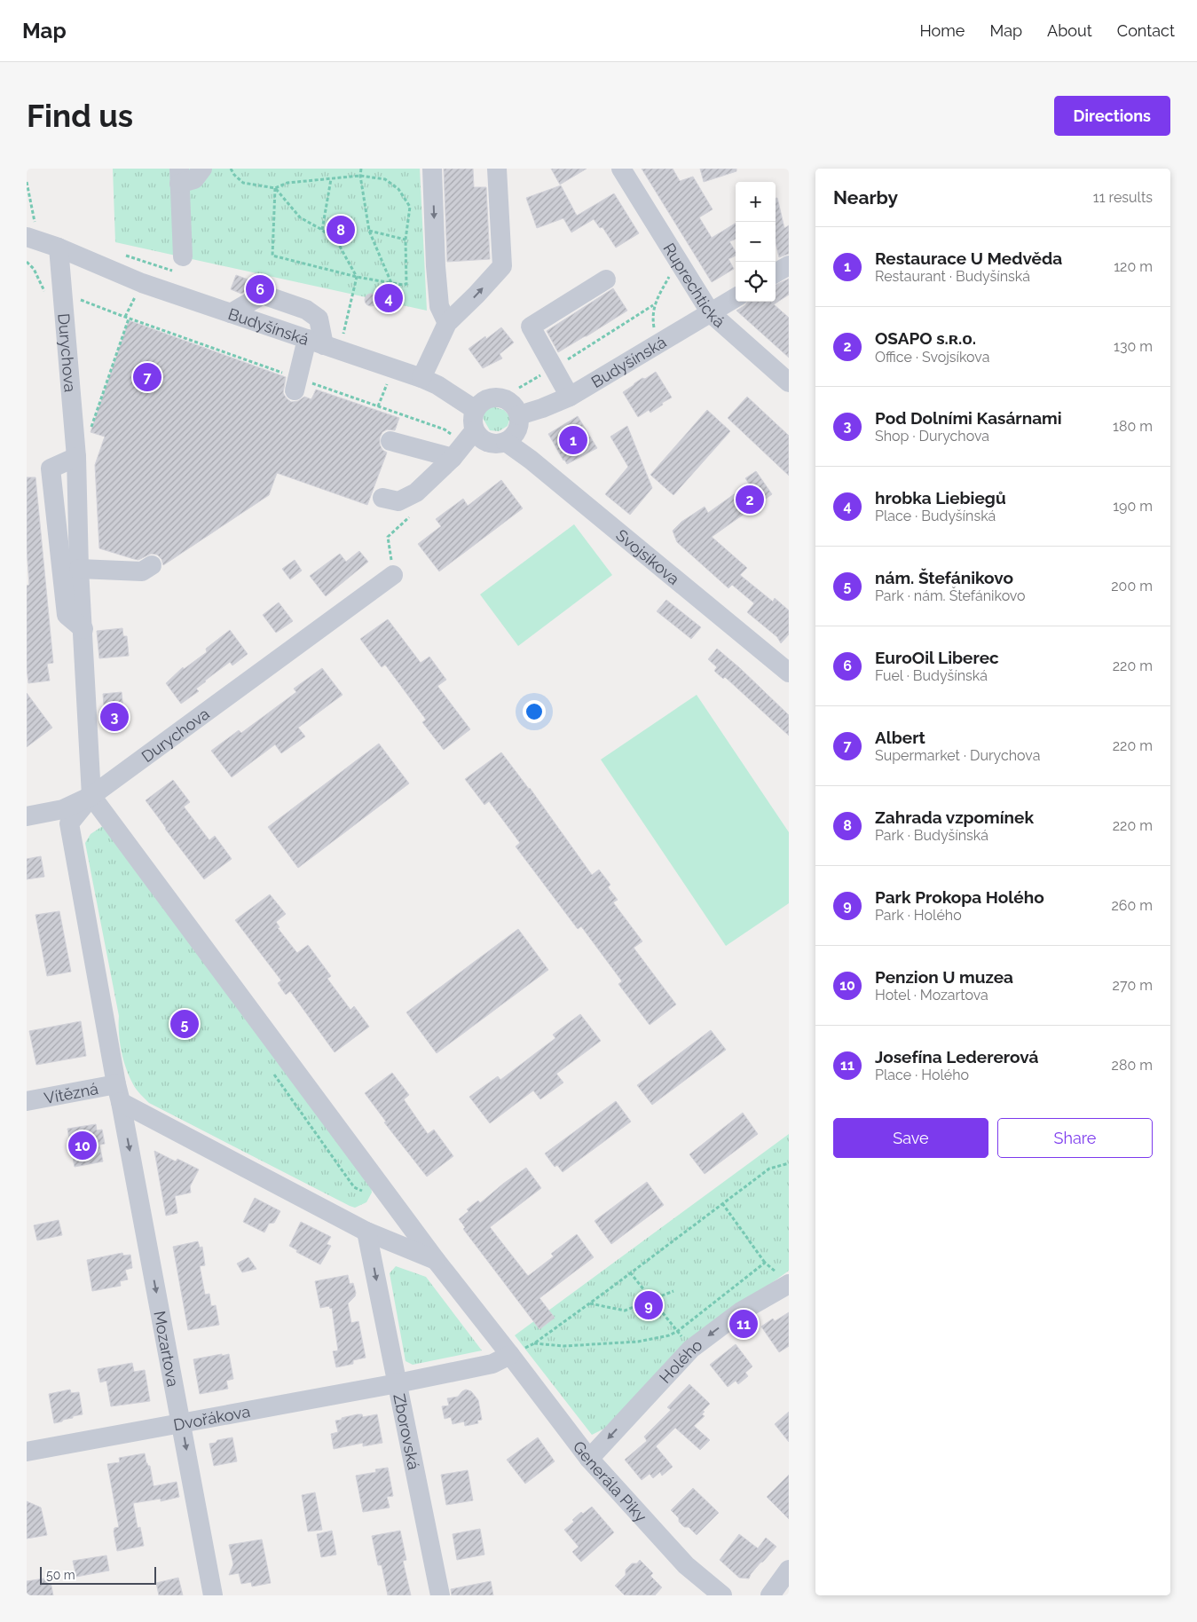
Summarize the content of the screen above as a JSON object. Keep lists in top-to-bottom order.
{
  "streets": {
    "street": [
      "Ruprechtická",
      "Budyšínská",
      "Durychova",
      "Svojsíkova",
      "Vítězná",
      "Mozartova",
      "Holého",
      "Dvořákova",
      "Zborovská",
      "Generála Píky"
    ]
  },
  "crossings": [
    ["Ruprechtická", "Budyšínská"],
    ["Budyšínská", "Durychova"],
    ["Budyšínská", "Svojsíkova"],
    ["Durychova", "Mozartova"],
    ["Durychova", "Generála Píky"],
    ["Vítězná", "Mozartova"],
    ["Mozartova", "Dvořákova"],
    ["Mozartova", "Generála Píky"],
    ["Holého", "Generála Píky"],
    ["Dvořákova", "Zborovská"],
    ["Zborovská", "Generála Píky"]
  ],
  "one_way": ["Mozartova", "Holého"],
  "scale_bar": "50 m",
  "page": {
    "header": "Map",
    "nav": [
      "Home",
      "Map",
      "About",
      "Contact"
    ],
    "buttons": [
      "Directions",
      ["Save", "Share"]
    ],
    "title": "Find us",
    "heading": ["Nearby", "11 results"],
    "map_buttons": ["+", "−"],
    "pins": [
      "8",
      "6",
      "4",
      "7",
      "1",
      "2",
      "3",
      "5",
      "10",
      "9",
      "11"
    ],
    "list": [
      {
        "mark": "1",
        "name": "Restaurace U Medvěda",
        "note": "Restaurant · Budyšínská",
        "value": "120 m"
      },
      {
        "mark": "2",
        "name": "OSAPO s.ʀ.ᴏ.",
        "note": "Office · Svojsíkova",
        "value": "130 m"
      },
      {
        "mark": "3",
        "name": "Pod Dolními Kasárnami",
        "note": "Shop · Durychova",
        "value": "180 m"
      },
      {
        "mark": "4",
        "name": "hrobka Liebiegů",
        "note": "Place · Budyšínská",
        "value": "190 m"
      },
      {
        "mark": "5",
        "name": "nám. Štefánikovo",
        "note": "Park · nám. Štefánikovo",
        "value": "200 m"
      },
      {
        "mark": "6",
        "name": "EuroOil Liberec",
        "note": "Fuel · Budyšínská",
        "value": "220 m"
      },
      {
        "mark": "7",
        "name": "Albert",
        "note": "Supermarket · Durychova",
        "value": "220 m"
      },
      {
        "mark": "8",
        "name": "Zahrada vzpomínek",
        "note": "Park · Budyšínská",
        "value": "220 m"
      },
      {
        "mark": "9",
        "name": "Park Prokopa Holého",
        "note": "Park · Holého",
        "value": "260 m"
      },
      {
        "mark": "10",
        "name": "Penzion U muzea",
        "note": "Hotel · Mozartova",
        "value": "270 m"
      },
      {
        "mark": "11",
        "name": "Josefína Ledererová",
        "note": "Place · Holého",
        "value": "280 m"
      }
    ],
    "scale": "50 m"
  }
}
